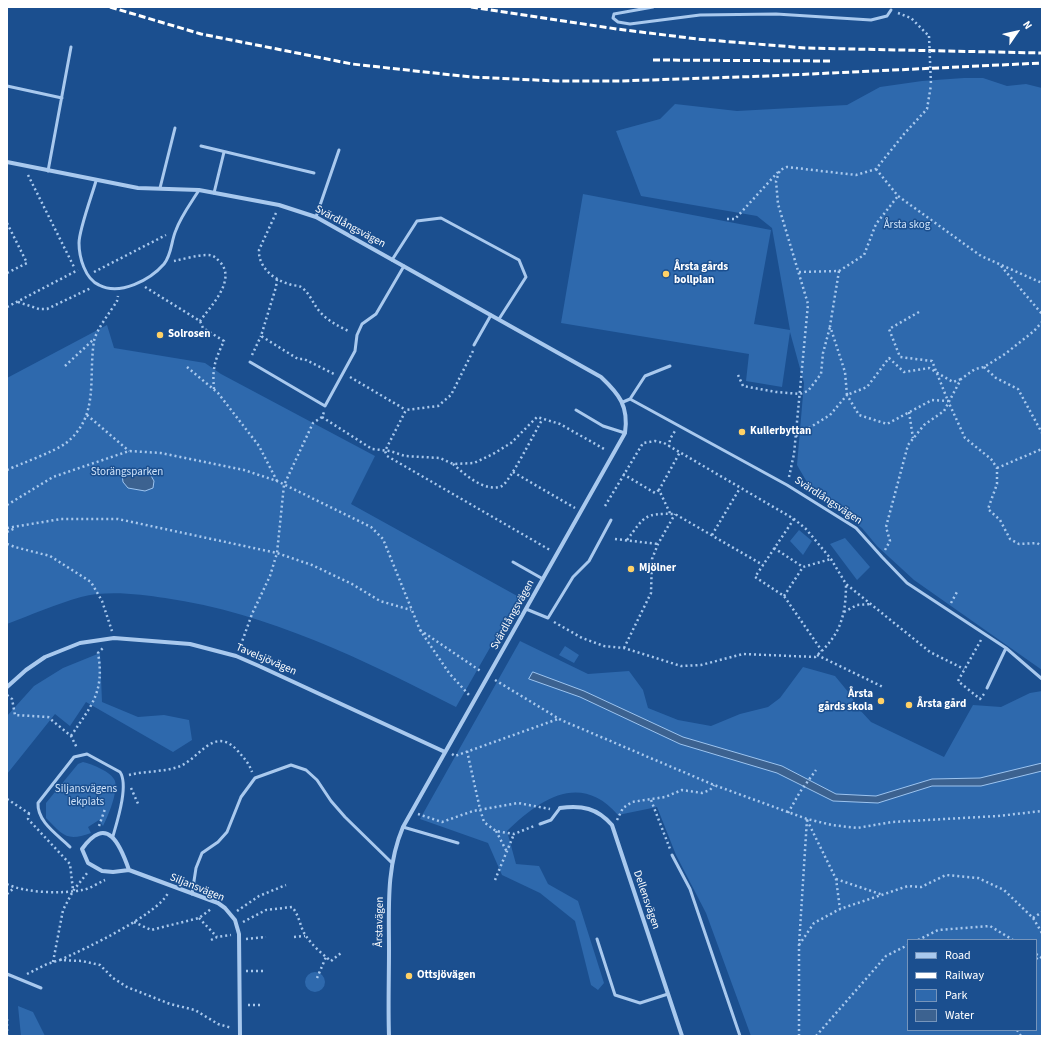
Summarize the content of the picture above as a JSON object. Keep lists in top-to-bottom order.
{
  "streets": {
    "street": [
      "Svärdlångsvägen",
      "Tavelsjövägen",
      "Siljansvägen",
      "Dellensvägen",
      "Årstavägen"
    ]
  },
  "crossings": [
    ["Svärdlångsvägen", "Tavelsjövägen"],
    ["Svärdlångsvägen", "Årstavägen"]
  ],
  "parks": ["Årsta skog", "Storängsparken", "Siljansvägens lekplats"],
  "places": [
    "Årsta gårds bollplan",
    "Solrosen",
    "Kullerbyttan",
    "Mjölner",
    "Årsta gårds skola",
    "Årsta gård",
    "Ottsjövägen"
  ],
  "legend": [
    "Road",
    "Railway",
    "Park",
    "Water"
  ],
  "north": "top right"
}
